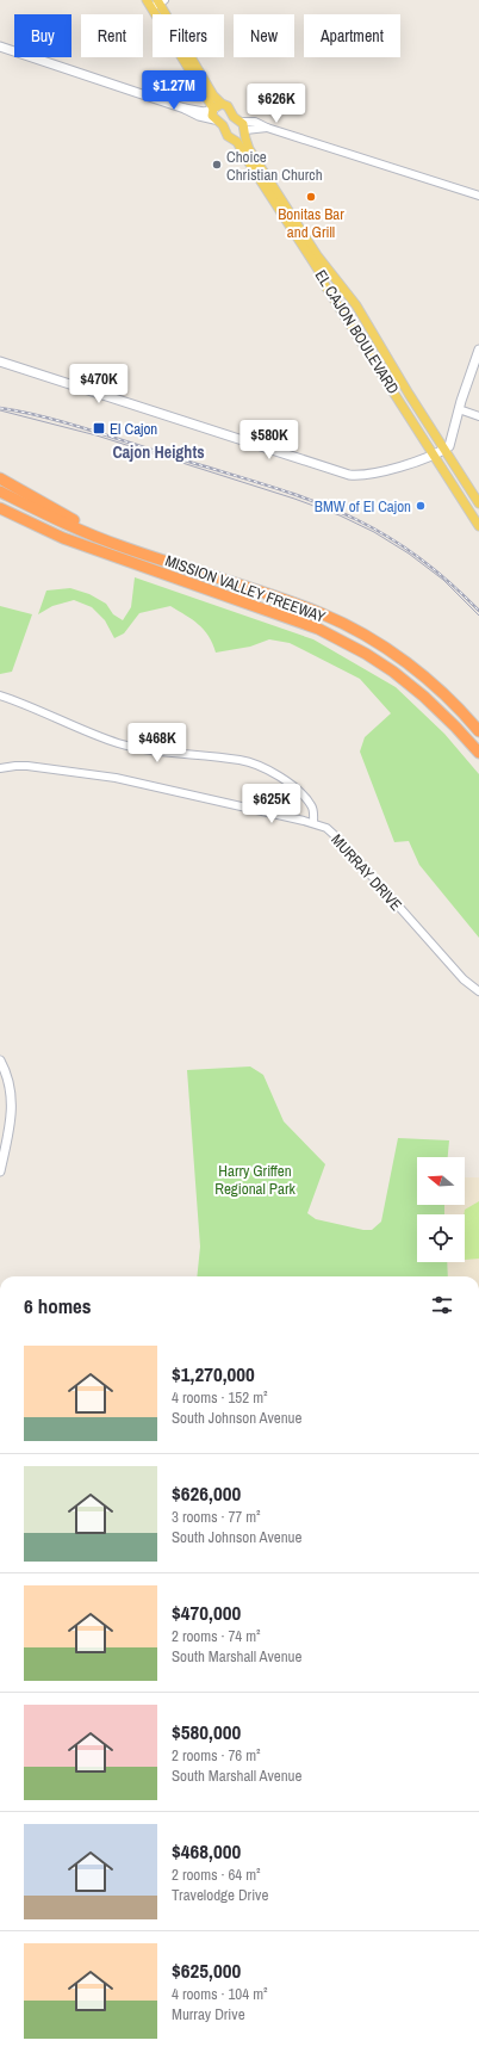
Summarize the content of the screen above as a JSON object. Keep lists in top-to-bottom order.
{
  "streets": {
    "highway": ["MISSION VALLEY FREEWAY"],
    "main road": ["EL CAJON BOULEVARD"],
    "street": ["MURRAY DRIVE"]
  },
  "districts": ["Cajon Heights"],
  "parks": ["Harry Griffen Regional Park"],
  "places": {
    "other": ["Choice Christian Church", "Bonitas Bar and Grill", "BMW of El Cajon"],
    "transit": ["El Cajon"]
  },
  "north": "left",
  "page": {
    "chip": [
      "Buy",
      "Rent",
      "Filters",
      "New",
      "Apartment"
    ],
    "price": [
      "$1.27M",
      "$626K",
      "$470K",
      "$580K",
      "$468K",
      "$625K"
    ],
    "heading": "6 homes",
    "list": [
      {
        "name": "$1,270,000",
        "note": "4 rooms · 152 m² · South Johnson Avenue"
      },
      {
        "name": "$626,000",
        "note": "3 rooms · 77 m² · South Johnson Avenue"
      },
      {
        "name": "$470,000",
        "note": "2 rooms · 74 m² · South Marshall Avenue"
      },
      {
        "name": "$580,000",
        "note": "2 rooms · 76 m² · South Marshall Avenue"
      },
      {
        "name": "$468,000",
        "note": "2 rooms · 64 m² · Travelodge Drive"
      },
      {
        "name": "$625,000",
        "note": "4 rooms · 104 m² · Murray Drive"
      }
    ]
  }
}
